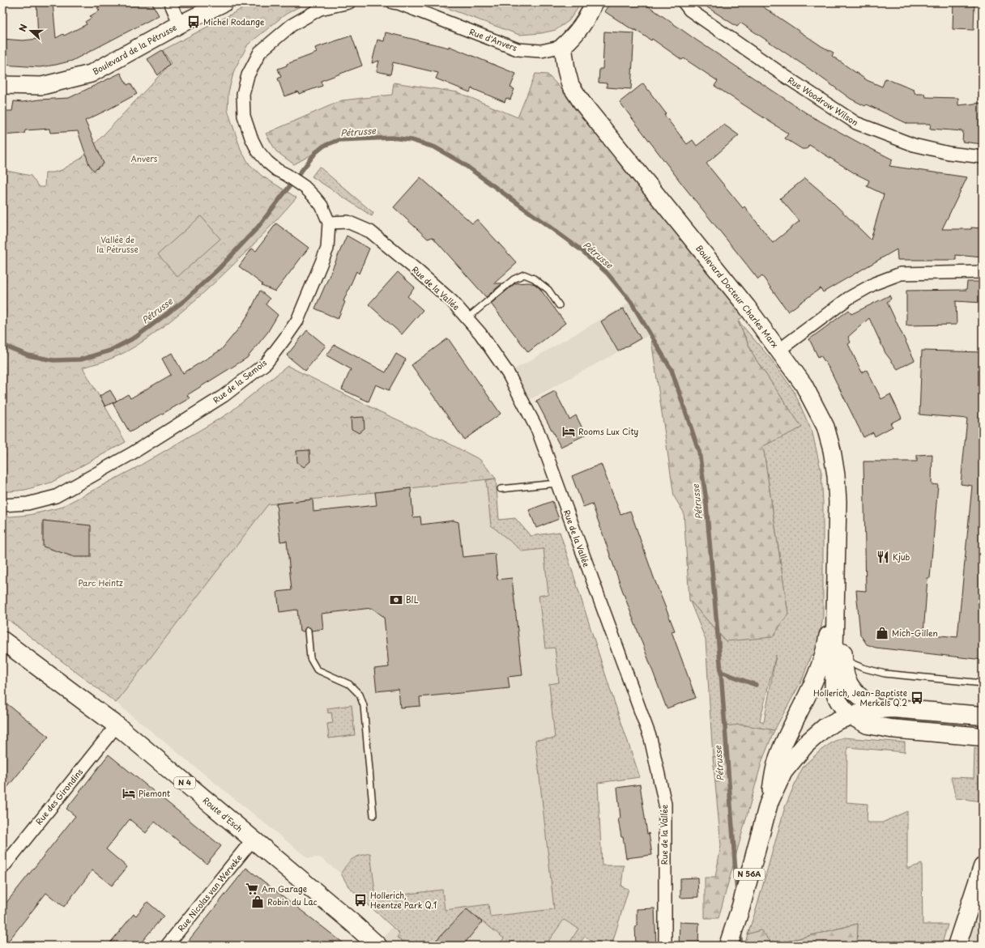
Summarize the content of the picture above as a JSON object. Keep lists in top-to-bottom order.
{
  "streets": {
    "main road": [
      "Boulevard de la Pétrusse",
      "Boulevard Docteur Charles Marx",
      "N 4",
      "Route d'Esch",
      "N 56A"
    ],
    "street": [
      "Rue d'Anvers",
      "Rue Woodrow Wilson",
      "Rue de la Vallée",
      "Rue de la Semois",
      "Rue des Girondins",
      "Rue Nicolas van Werveke"
    ]
  },
  "crossings": [
    ["Rue d'Anvers", "Boulevard Docteur Charles Marx"],
    ["Rue de la Vallée", "Rue de la Semois"],
    ["Boulevard Docteur Charles Marx", "N 56A"],
    ["Rue des Girondins", "Route d'Esch"],
    ["Route d'Esch", "Rue Nicolas van Werveke"]
  ],
  "water": ["Pétrusse"],
  "parks": ["Anvers", "Vallée de la Pétrusse", "Parc Heintz"],
  "places": {
    "bus stop": ["Michel Rodange", "Hollerich, Jean-Baptiste Merkels Q.2", "Hollerich, Heentze Park Q.1"],
    "hotel": ["Rooms Lux City", "Piemont"],
    "restaurant": ["Kjub"],
    "bank": ["BIL"],
    "shop": ["Mich-Gillen", "Robin du Lac"],
    "supermarket": ["Am Garage"]
  },
  "north": "left"
}
